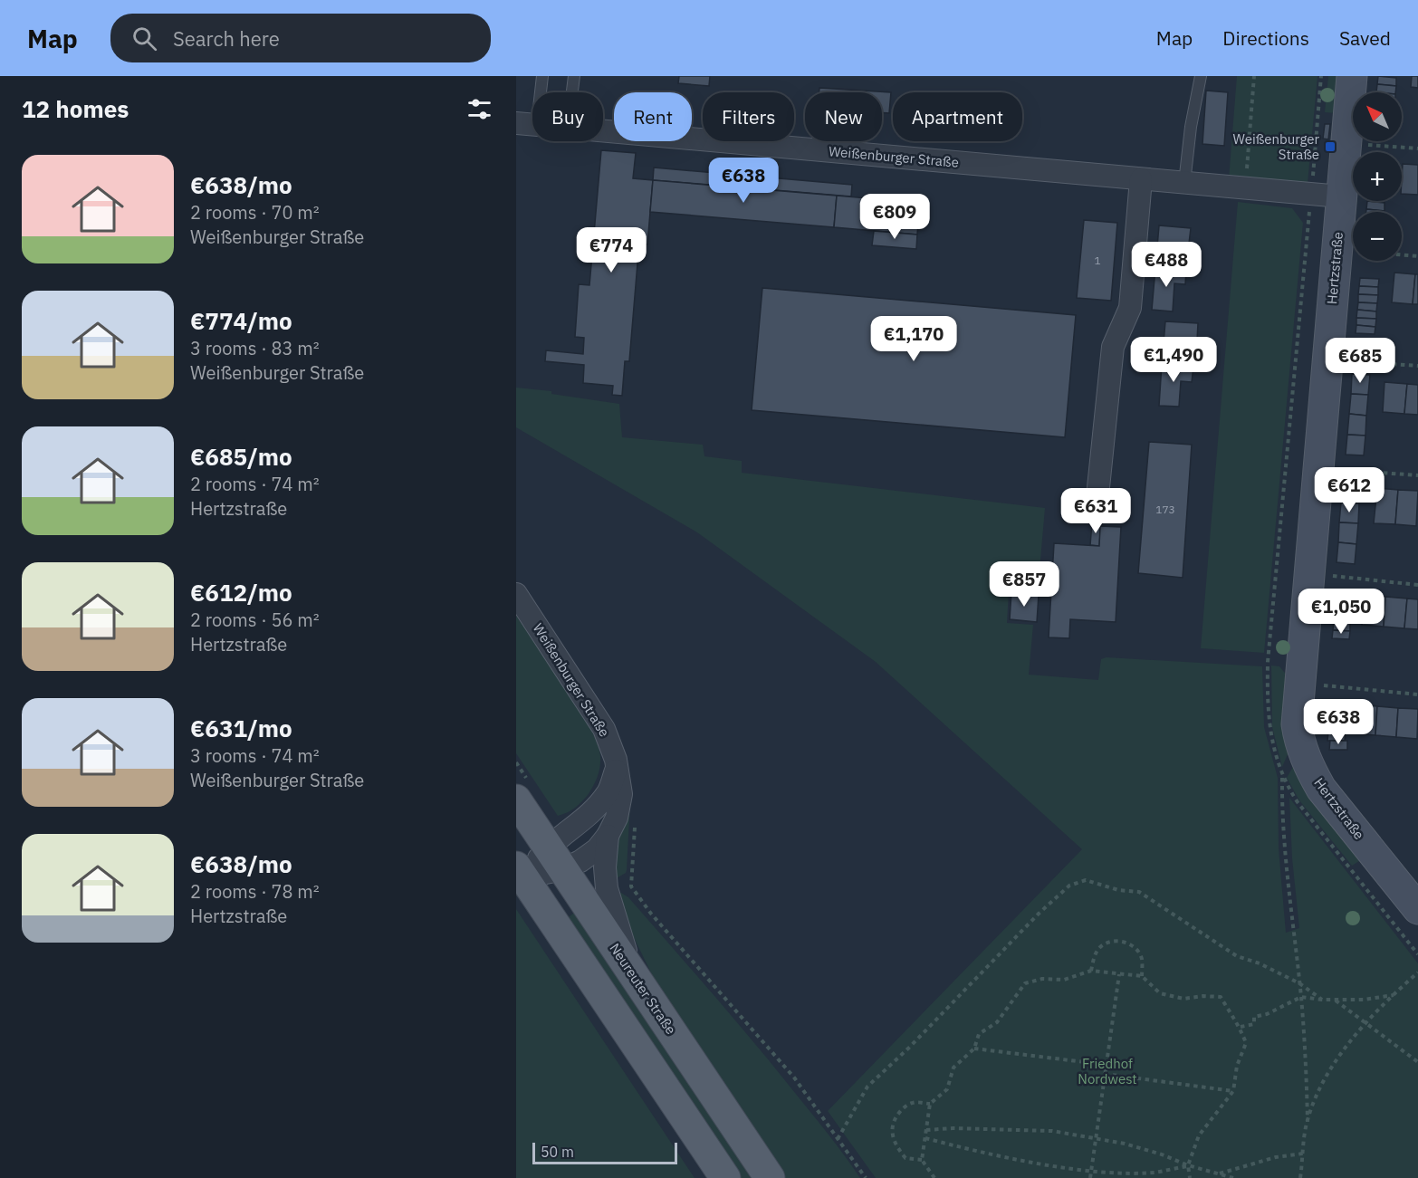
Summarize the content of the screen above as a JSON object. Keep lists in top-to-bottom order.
{
  "streets": {
    "main road": ["Hertzstraße", "Neureuter Straße"],
    "street": ["Weißenburger Straße"]
  },
  "crossings": [
    ["Weißenburger Straße", "Hertzstraße"],
    ["Weißenburger Straße", "Neureuter Straße"]
  ],
  "parks": ["Friedhof Nordwest"],
  "places": {
    "transit": ["Weißenburger Straße"]
  },
  "house_numbers": ["1", "173"],
  "scale_bar": "50 m",
  "north": "top left",
  "page": {
    "header": "Map",
    "search": "Search here",
    "nav": ["Map", "Directions", "Saved"],
    "heading": "12 homes",
    "map_buttons": ["+", "−"],
    "chip": [
      "Buy",
      "Rent",
      "Filters",
      "New",
      "Apartment"
    ],
    "list": [
      {
        "name": "€638/mo",
        "note": "2 rooms · 70 m² · Weißenburger Straße"
      },
      {
        "name": "€774/mo",
        "note": "3 rooms · 83 m² · Weißenburger Straße"
      },
      {
        "name": "€685/mo",
        "note": "2 rooms · 74 m² · Hertzstraße"
      },
      {
        "name": "€612/mo",
        "note": "2 rooms · 56 m² · Hertzstraße"
      },
      {
        "name": "€631/mo",
        "note": "3 rooms · 74 m² · Weißenburger Straße"
      },
      {
        "name": "€638/mo",
        "note": "2 rooms · 78 m² · Hertzstraße"
      }
    ],
    "price": [
      "€638",
      "€809",
      "€774",
      "€488",
      "€1,170",
      "€1,490",
      "€685",
      "€612",
      "€631",
      "€857",
      "€1,050",
      "€638"
    ],
    "scale": "50 m"
  }
}
